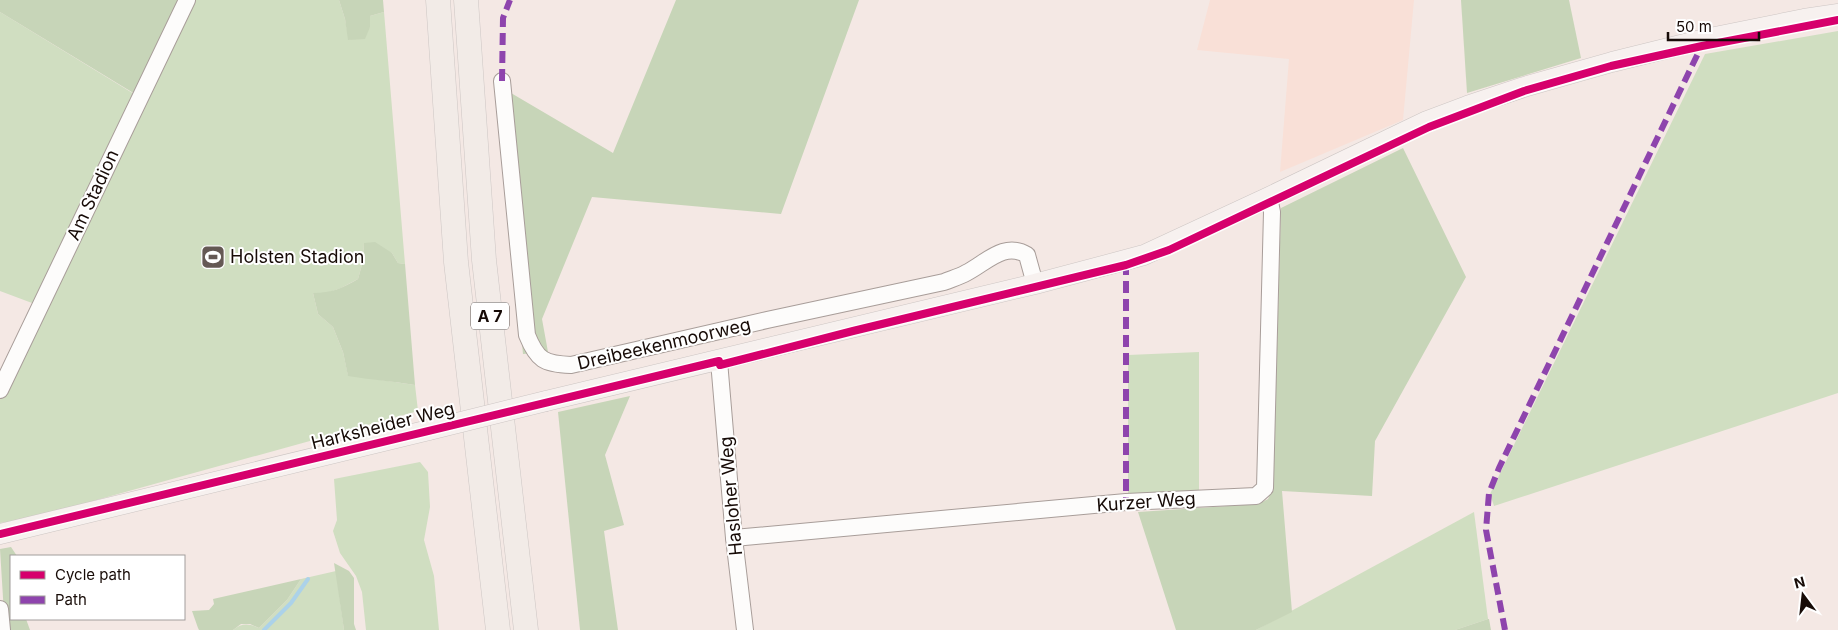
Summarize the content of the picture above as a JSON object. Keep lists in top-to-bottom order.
{
  "streets": {
    "highway": ["A 7"],
    "main road": ["Harksheider Weg"],
    "street": [
      "Am Stadion",
      "Dreibeekenmoorweg",
      "Hasloher Weg",
      "Kurzer Weg"
    ]
  },
  "crossings": [
    ["Dreibeekenmoorweg", "Harksheider Weg"],
    ["Harksheider Weg", "Hasloher Weg"],
    ["Harksheider Weg", "Kurzer Weg"],
    ["Hasloher Weg", "Kurzer Weg"]
  ],
  "places": {
    "sports": ["Holsten Stadion"]
  },
  "legend": ["Cycle path", "Path"],
  "scale_bar": "50 m",
  "north": "top"
}
